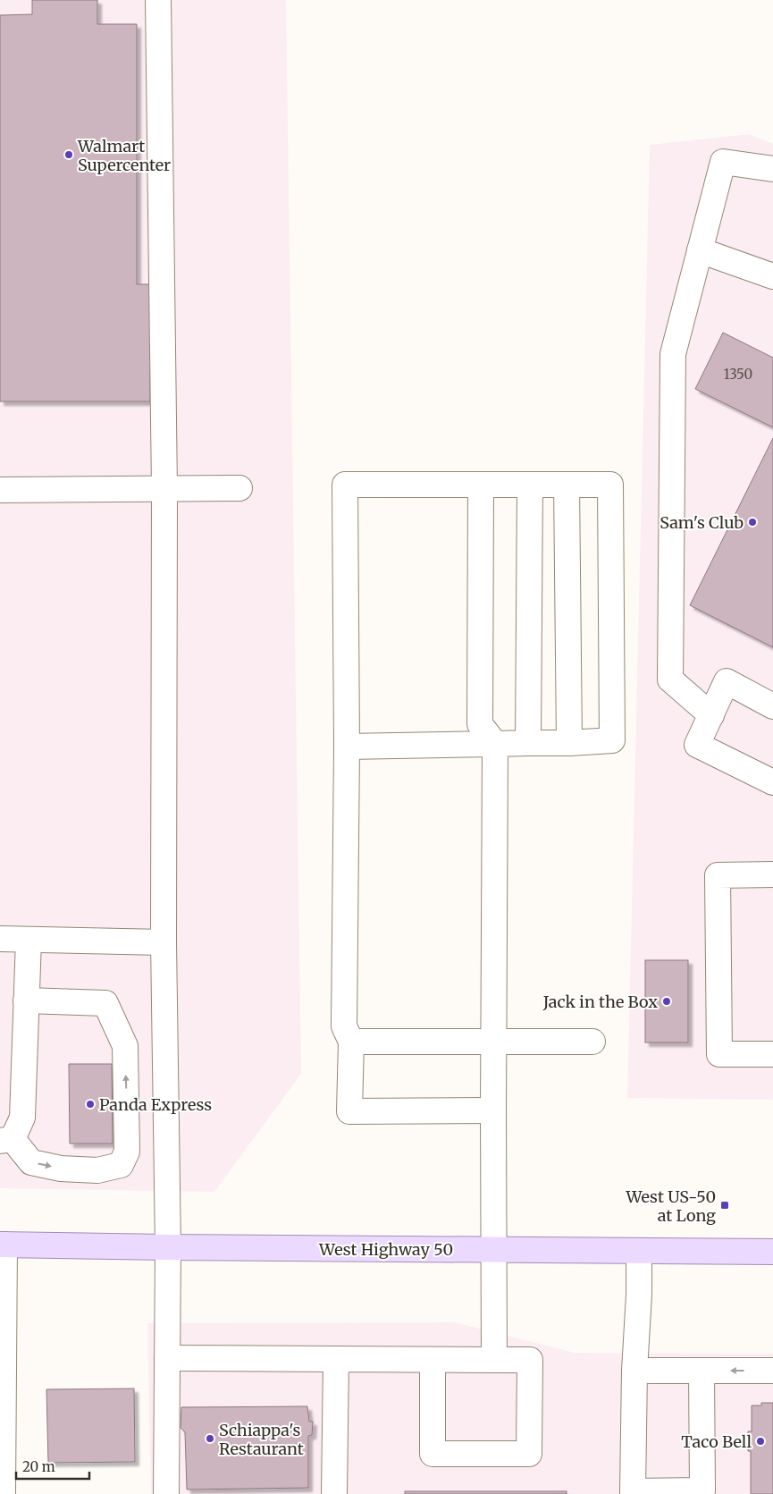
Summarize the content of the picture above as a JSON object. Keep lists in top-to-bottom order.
{
  "streets": {
    "main road": ["West Highway 50"]
  },
  "places": {
    "other": [
      "Walmart Supercenter",
      "Sam's Club",
      "Jack in the Box",
      "Panda Express",
      "Schiappa's Restaurant",
      "Taco Bell"
    ],
    "transit": ["West US-50 at Long"]
  },
  "house_numbers": ["1350"],
  "scale_bar": "20 m"
}
